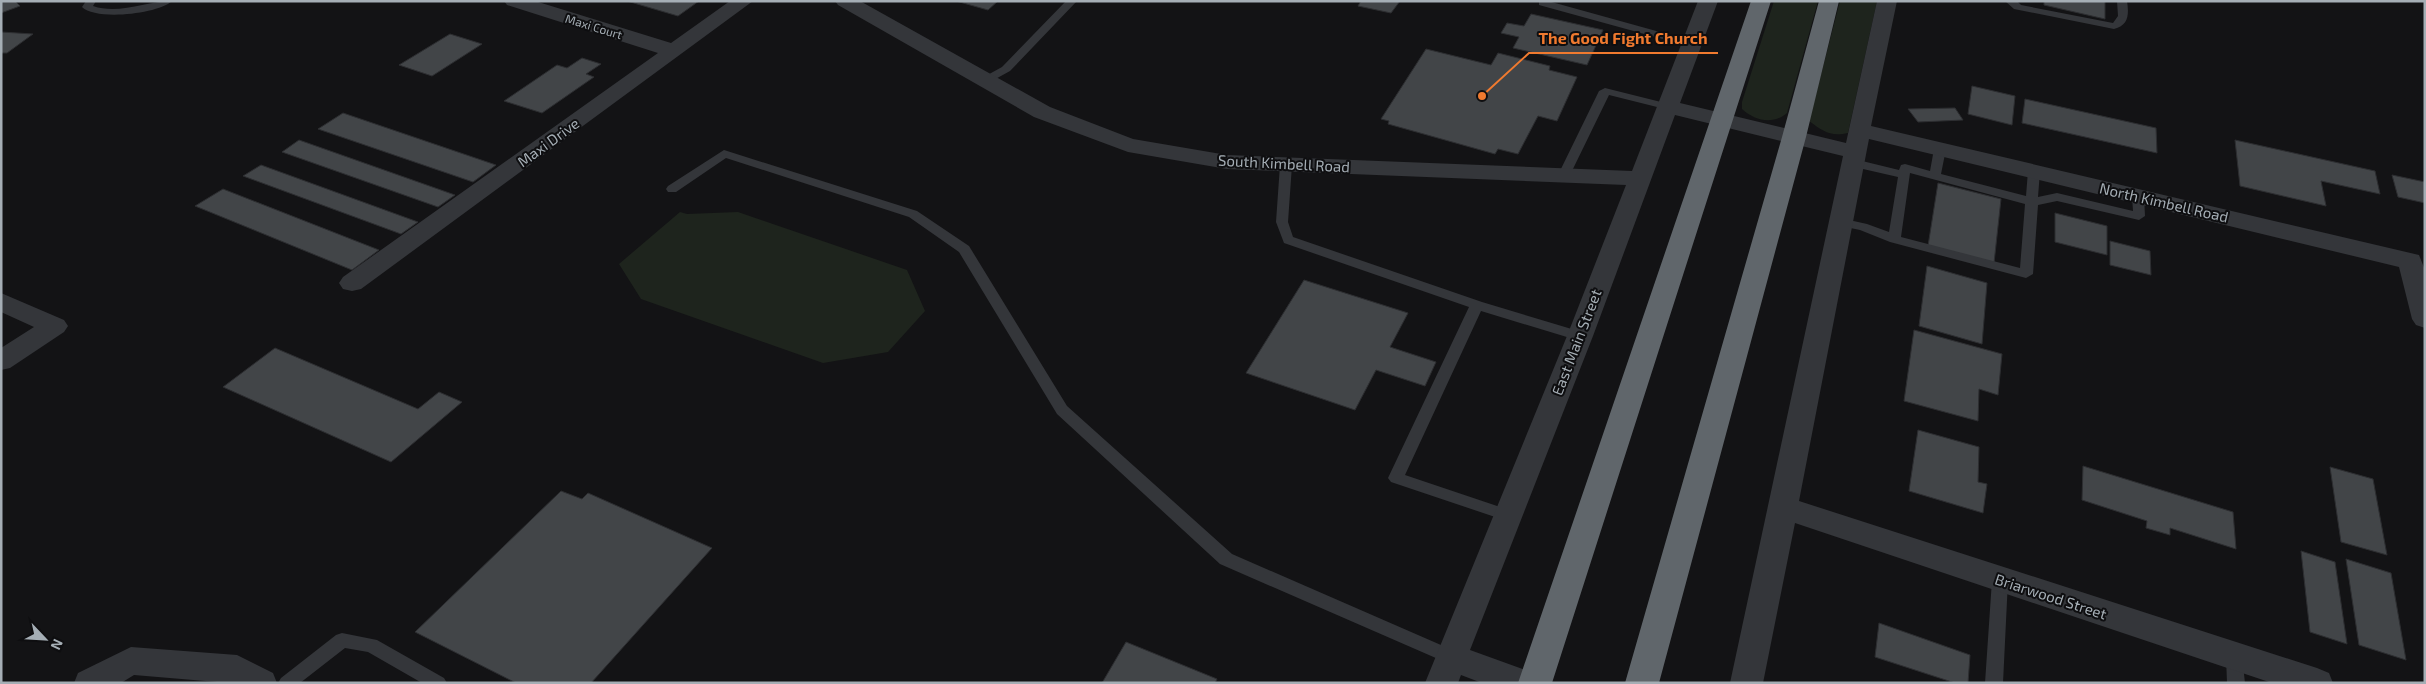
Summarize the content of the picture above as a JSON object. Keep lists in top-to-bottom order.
{
  "streets": {
    "street": [
      "Maxi Court",
      "Maxi Drive",
      "South Kimbell Road",
      "North Kimbell Road",
      "East Main Street",
      "Briarwood Street"
    ]
  },
  "crossings": [
    ["Maxi Court", "Maxi Drive"],
    ["South Kimbell Road", "East Main Street"],
    ["North Kimbell Road", "East Main Street"]
  ],
  "places": ["The Good Fight Church"],
  "north": "bottom right"
}
